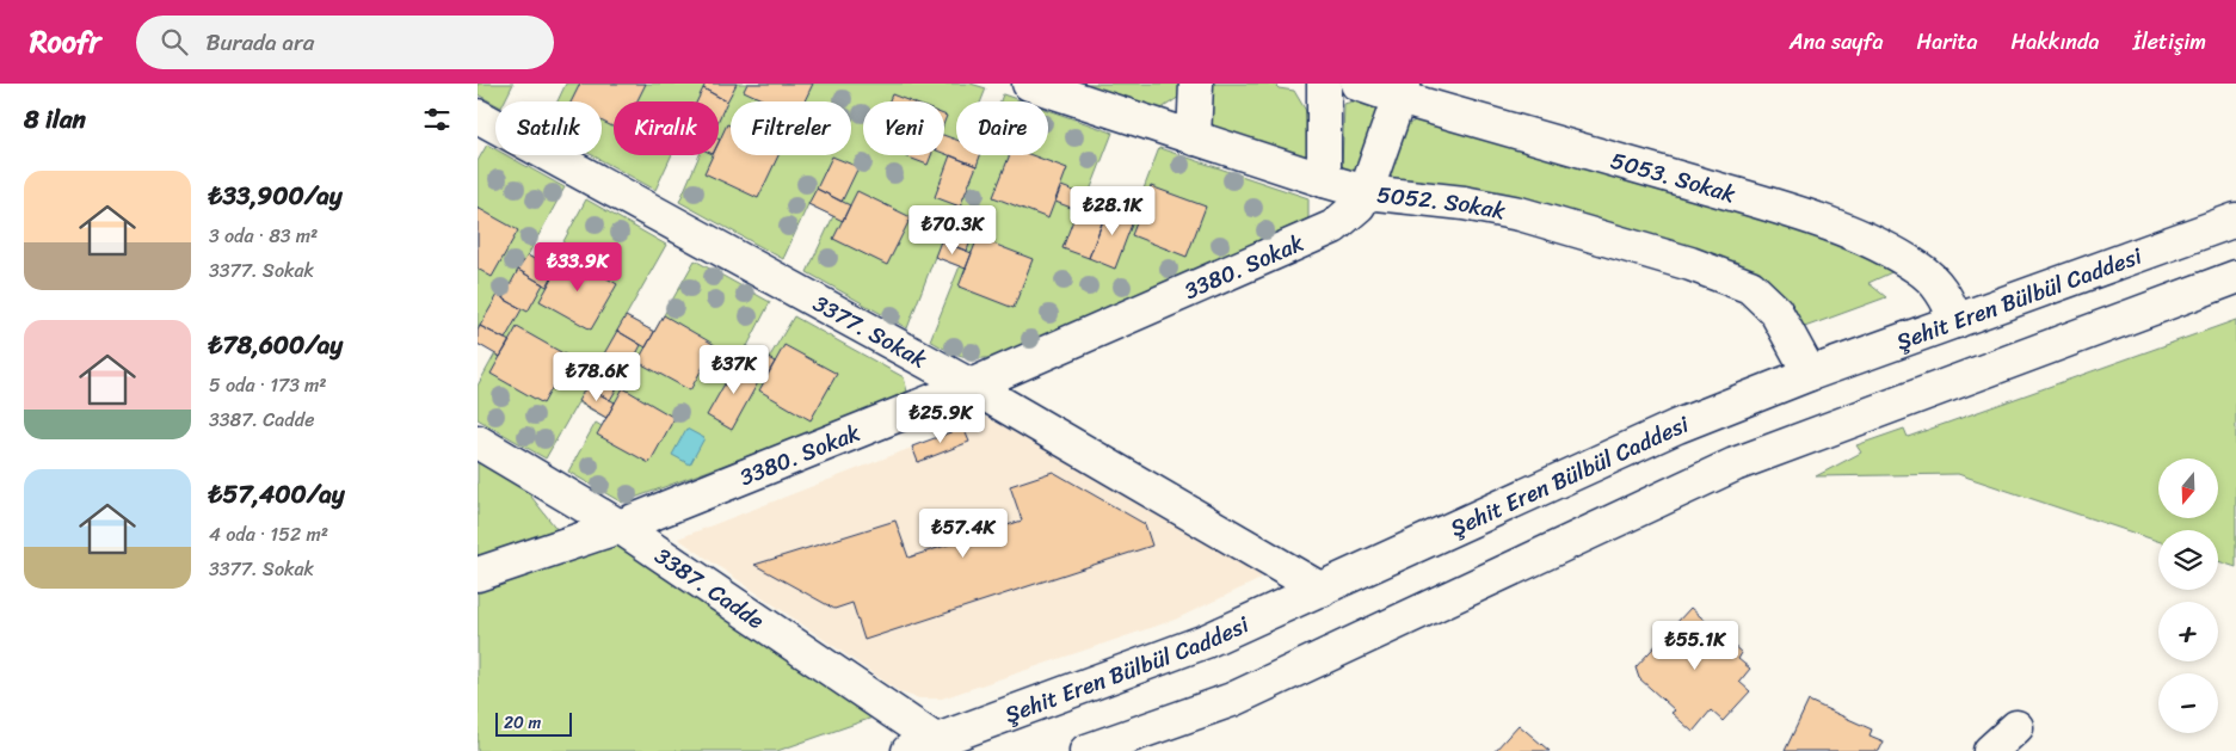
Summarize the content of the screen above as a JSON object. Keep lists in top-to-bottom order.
{
  "streets": {
    "street": [
      "5053. Sokak",
      "5052. Sokak",
      "3380. Sokak",
      "Şehit Eren Bülbül Caddesi",
      "3377. Sokak",
      "3387. Cadde"
    ]
  },
  "crossings": [
    ["5053. Sokak", "3380. Sokak"],
    ["5053. Sokak", "Şehit Eren Bülbül Caddesi"],
    ["5052. Sokak", "3380. Sokak"],
    ["5052. Sokak", "Şehit Eren Bülbül Caddesi"],
    ["3380. Sokak", "3377. Sokak"],
    ["3380. Sokak", "3387. Cadde"],
    ["Şehit Eren Bülbül Caddesi", "3377. Sokak"],
    ["Şehit Eren Bülbül Caddesi", "3387. Cadde"]
  ],
  "scale_bar": "20 m",
  "north": "bottom",
  "page": {
    "header": "Roofr",
    "search": "Burada ara",
    "nav": [
      "Ana sayfa",
      "Harita",
      "Hakkında",
      "İletişim"
    ],
    "heading": "8 ilan",
    "chip": [
      "Satılık",
      "Kiralık",
      "Filtreler",
      "Yeni",
      "Daire"
    ],
    "list": [
      {
        "name": "₺33,900/ay",
        "note": "3 oda · 83 m² · 3377. Sokak"
      },
      {
        "name": "₺78,600/ay",
        "note": "5 oda · 173 m² · 3387. Cadde"
      },
      {
        "name": "₺57,400/ay",
        "note": "4 oda · 152 m² · 3377. Sokak"
      }
    ],
    "price": [
      "₺28.1K",
      "₺70.3K",
      "₺33.9K",
      "₺37K",
      "₺78.6K",
      "₺25.9K",
      "₺57.4K",
      "₺55.1K"
    ],
    "map_buttons": ["+", "−"],
    "scale": "20 m"
  }
}
